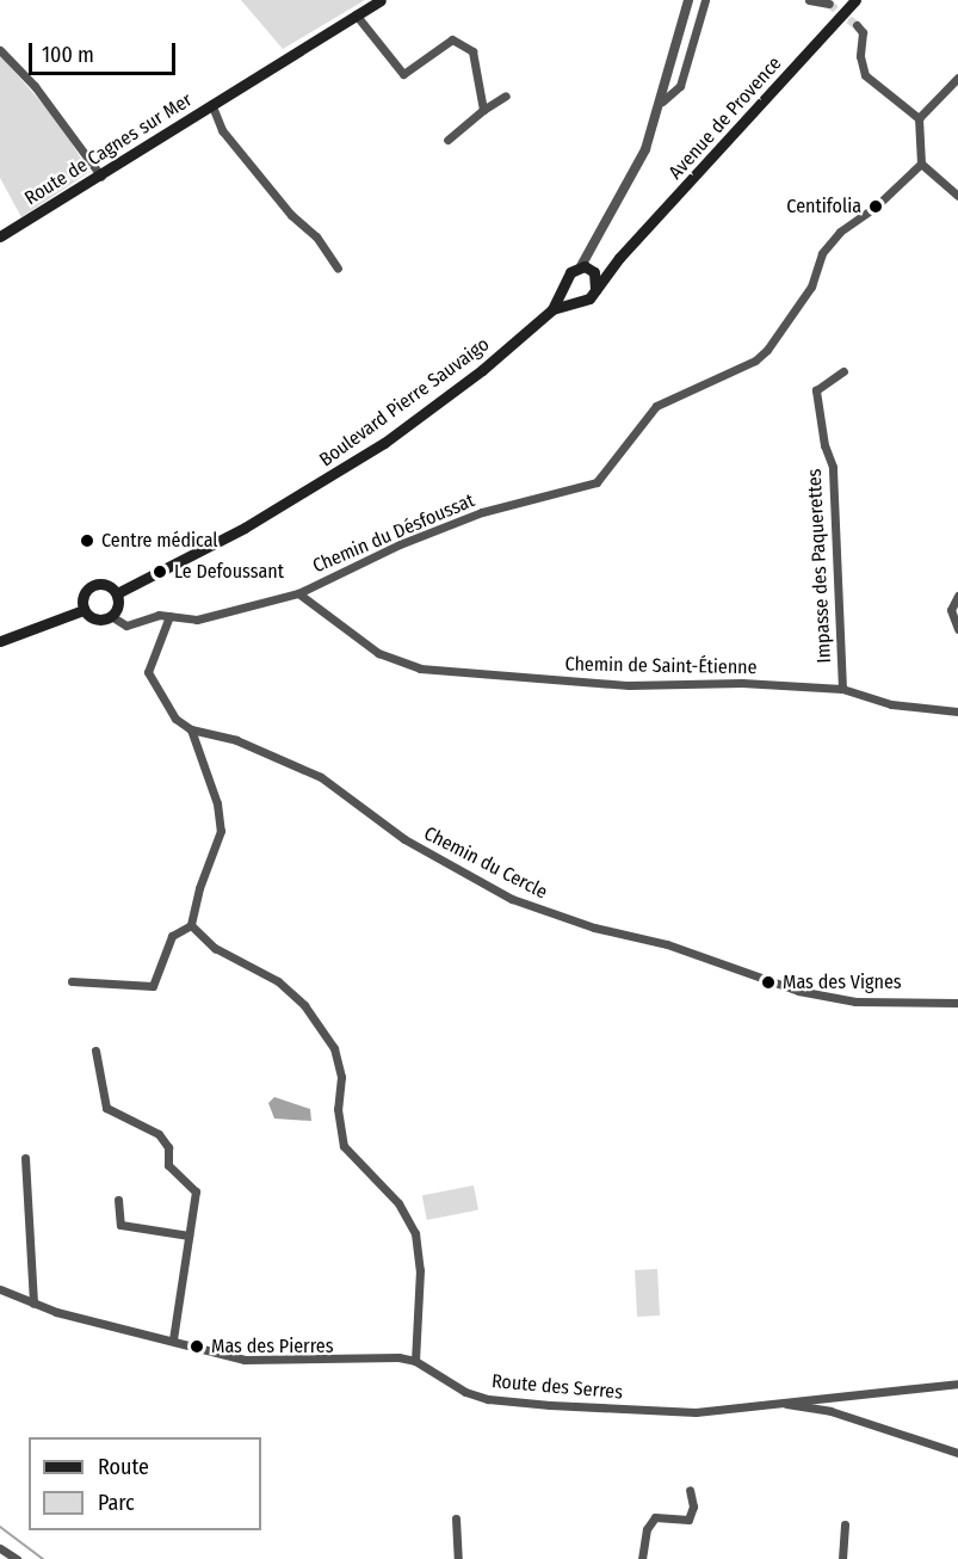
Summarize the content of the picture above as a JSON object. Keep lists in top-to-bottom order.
{
  "streets": {
    "main road": ["Avenue de Provence", "Route de Cagnes sur Mer", "Boulevard Pierre Sauvaigo"],
    "street": [
      "Chemin du Désfoussat",
      "Impasse des Paquerettes",
      "Chemin de Saint-Étienne",
      "Chemin du Cercle",
      "Route des Serres"
    ]
  },
  "crossings": [
    ["Avenue de Provence", "Boulevard Pierre Sauvaigo"],
    ["Boulevard Pierre Sauvaigo", "Chemin du Désfoussat"],
    ["Chemin du Désfoussat", "Chemin de Saint-Étienne"],
    ["Chemin du Désfoussat", "Chemin du Cercle"],
    ["Impasse des Paquerettes", "Chemin de Saint-Étienne"]
  ],
  "places": [
    "Centifolia",
    "Centre médical",
    "Le Defoussant",
    "Mas des Vignes",
    "Mas des Pierres"
  ],
  "legend": ["Route", "Parc"],
  "scale_bar": "100 m"
}
